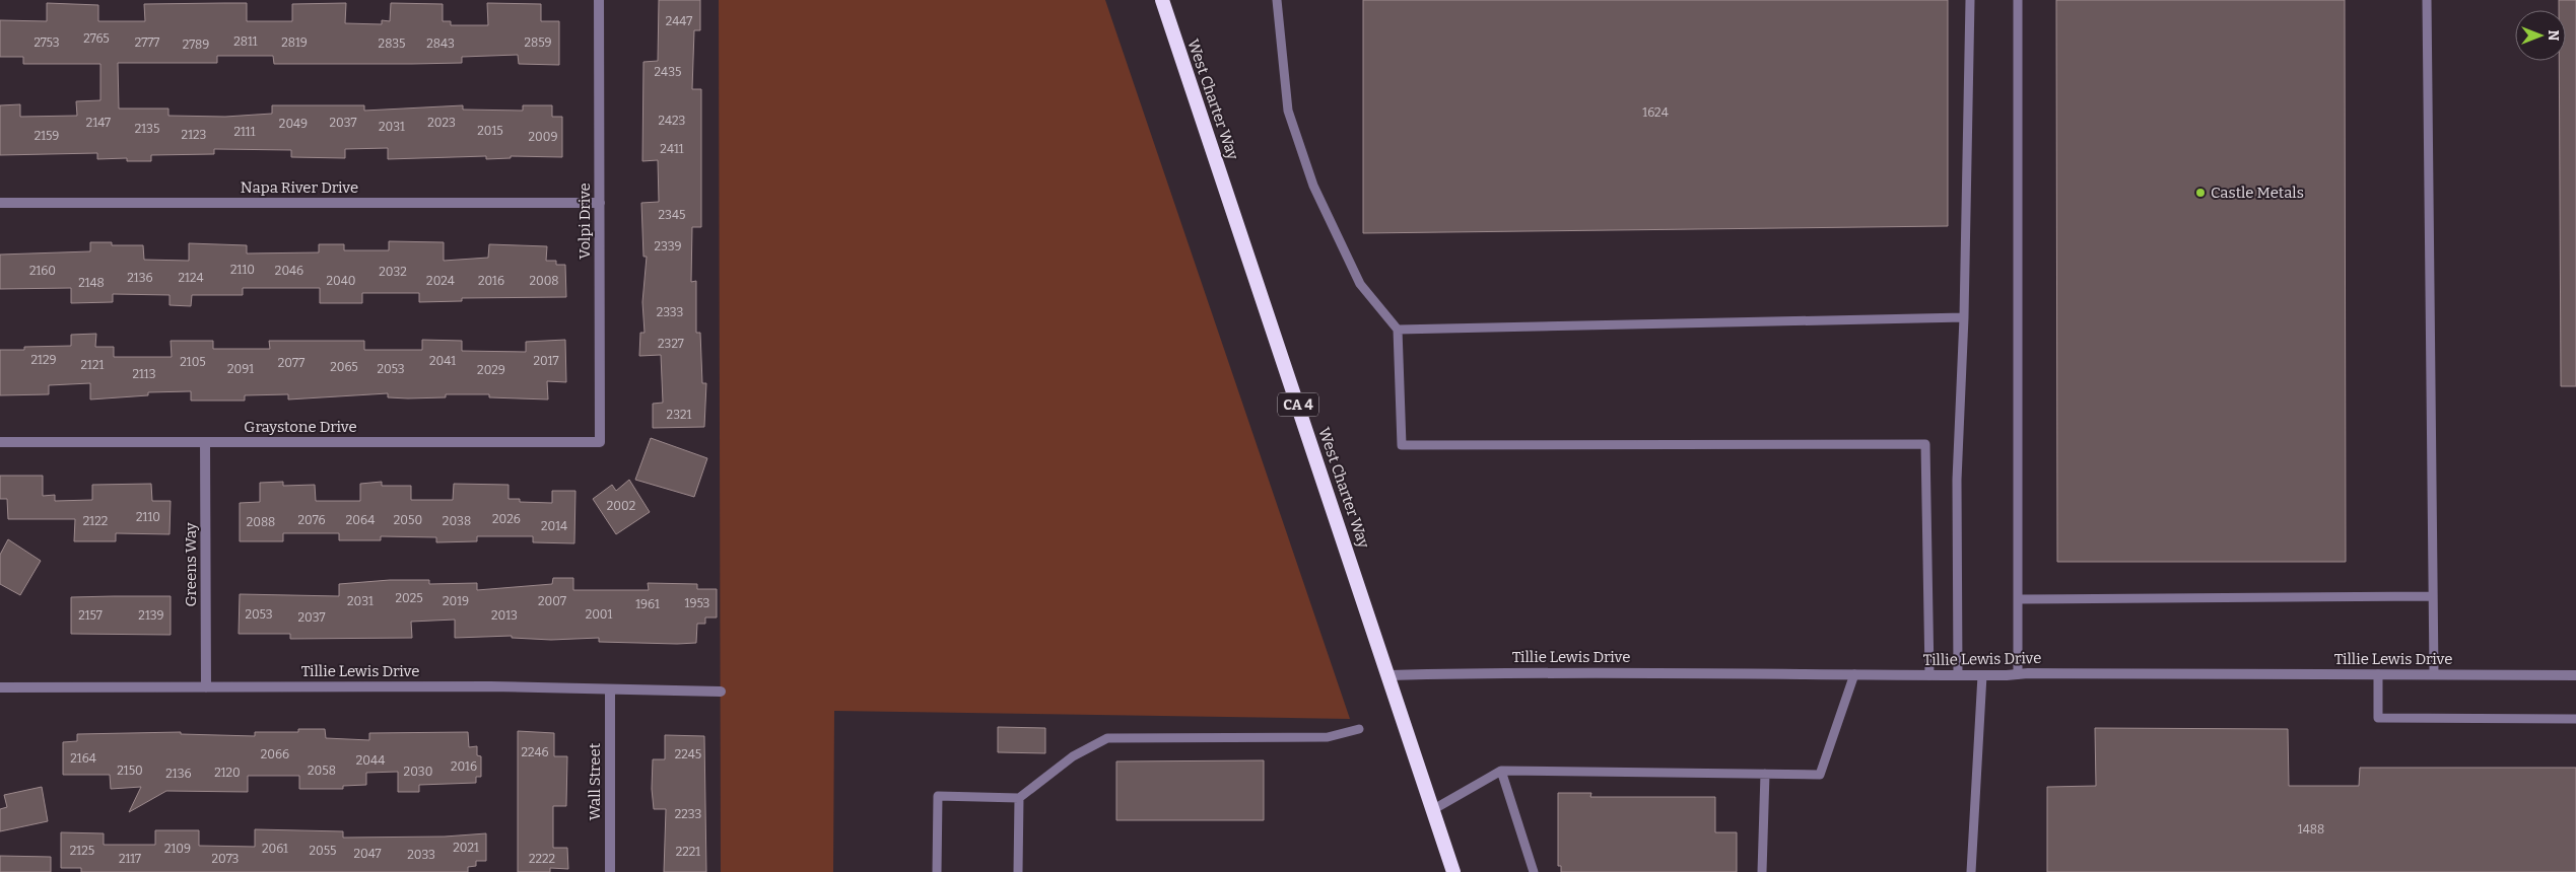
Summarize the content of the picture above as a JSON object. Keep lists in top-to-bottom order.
{
  "streets": {
    "highway": ["West Charter Way", "CA 4"],
    "street": [
      "Napa River Drive",
      "Volpi Drive",
      "Graystone Drive",
      "Greens Way",
      "Tillie Lewis Drive",
      "Wall Street"
    ]
  },
  "crossings": [
    ["West Charter Way", "Tillie Lewis Drive"],
    ["Napa River Drive", "Volpi Drive"],
    ["Volpi Drive", "Graystone Drive"],
    ["Graystone Drive", "Greens Way"],
    ["Greens Way", "Tillie Lewis Drive"],
    ["Tillie Lewis Drive", "Wall Street"]
  ],
  "places": ["Castle Metals"],
  "house_numbers": [
    "2447",
    "2765",
    "2811",
    "2753",
    "2777",
    "2819",
    "2859",
    "2835",
    "2843",
    "2789",
    "2435",
    "1624",
    "2423",
    "2147",
    "2037",
    "2023",
    "2049",
    "2031",
    "2135",
    "2015",
    "2111",
    "2123",
    "2159",
    "2009",
    "2411",
    "2345",
    "2339",
    "2110",
    "2160",
    "2046",
    "2032",
    "2136",
    "2124",
    "2040",
    "2024",
    "2016",
    "2008",
    "2148",
    "2333",
    "2327",
    "2129",
    "2041",
    "2017",
    "2105",
    "2077",
    "2121",
    "2065",
    "2091",
    "2053",
    "2029",
    "2113",
    "2321",
    "2002",
    "2110",
    "2026",
    "2076",
    "2064",
    "2050",
    "2122",
    "2038",
    "2088",
    "2014",
    "2025",
    "2031",
    "2019",
    "2007",
    "1953",
    "1961",
    "2053",
    "2001",
    "2157",
    "2139",
    "2013",
    "2037",
    "2246",
    "2066",
    "2245",
    "2164",
    "2044",
    "2016",
    "2150",
    "2058",
    "2030",
    "2120",
    "2136",
    "2233",
    "1488",
    "2021",
    "2109",
    "2061",
    "2125",
    "2055",
    "2221",
    "2047",
    "2033",
    "2117",
    "2073",
    "2222"
  ],
  "north": "right"
}
